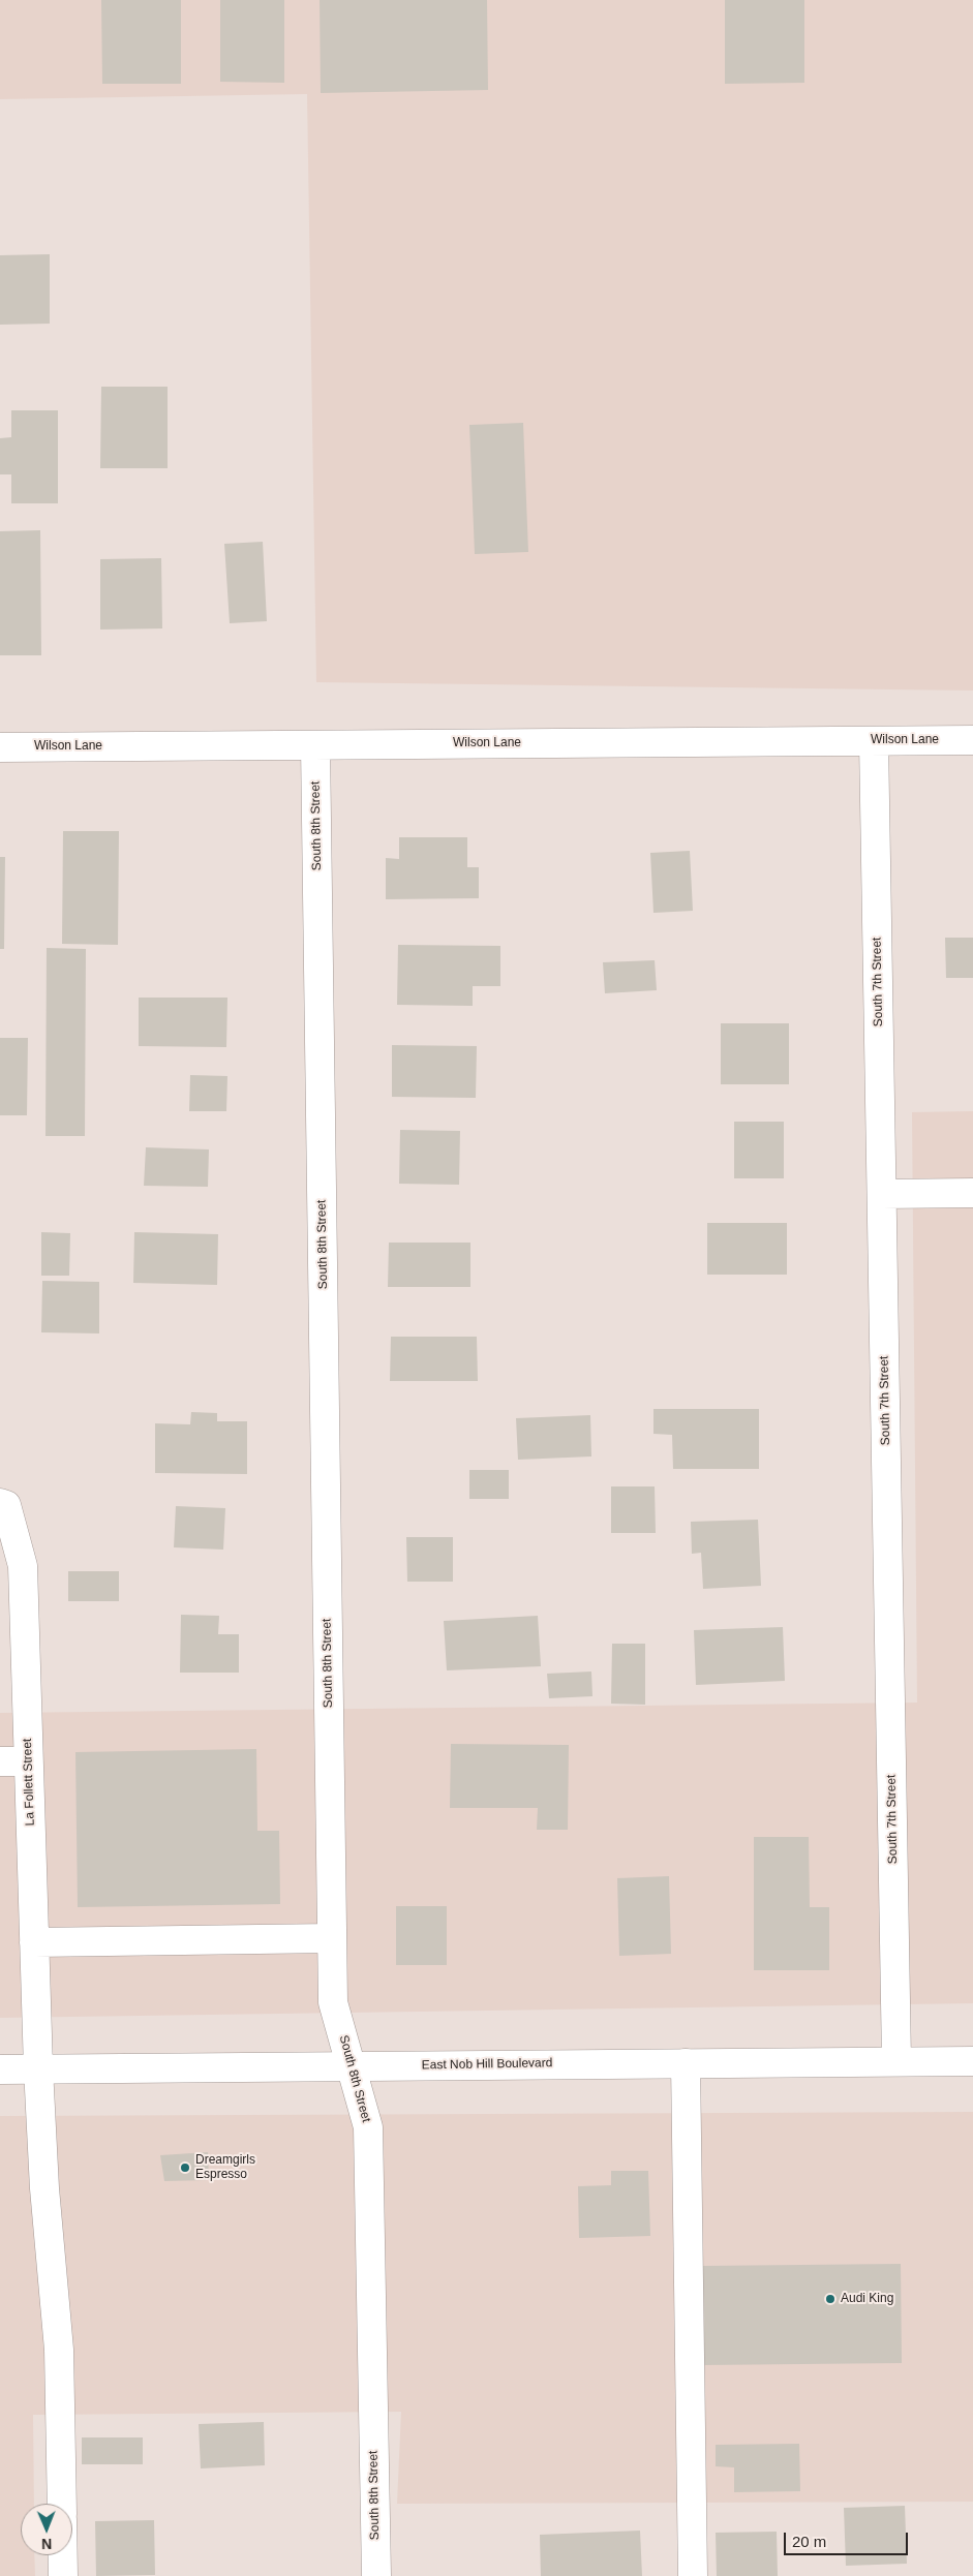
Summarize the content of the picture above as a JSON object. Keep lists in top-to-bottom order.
{
  "streets": {
    "street": [
      "Wilson Lane",
      "South 8th Street",
      "South 7th Street",
      "La Follett Street",
      "East Nob Hill Boulevard"
    ]
  },
  "crossings": [
    ["Wilson Lane", "South 8th Street"],
    ["Wilson Lane", "South 7th Street"],
    ["South 8th Street", "East Nob Hill Boulevard"],
    ["South 7th Street", "East Nob Hill Boulevard"],
    ["La Follett Street", "East Nob Hill Boulevard"]
  ],
  "places": ["Dreamgirls Espresso", "Audi King"],
  "scale_bar": "20 m",
  "north": "bottom"
}
